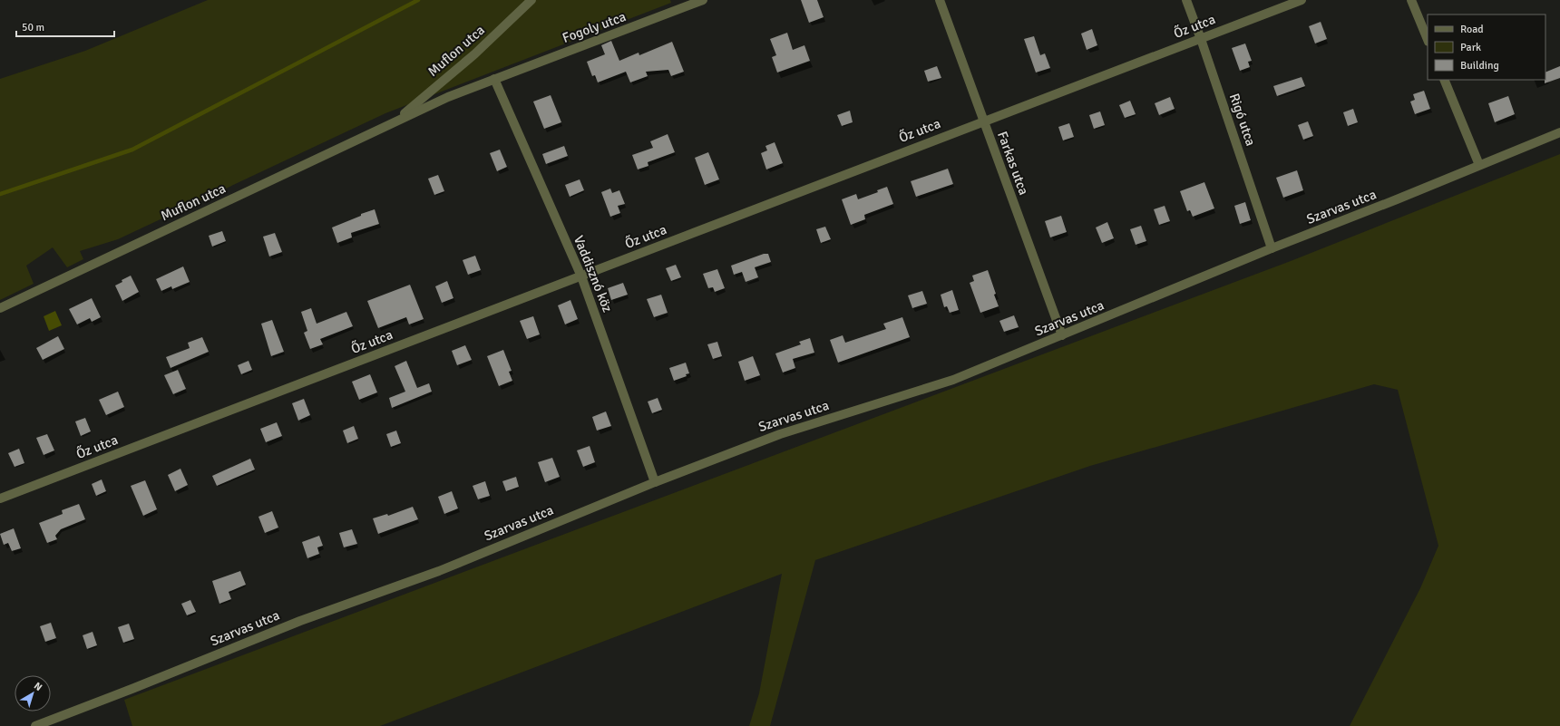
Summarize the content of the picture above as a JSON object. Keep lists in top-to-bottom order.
{
  "streets": {
    "street": [
      "Őz utca",
      "Fogoly utca",
      "Muflon utca",
      "Rigó utca",
      "Farkas utca",
      "Szarvas utca",
      "Vaddisznó köz"
    ]
  },
  "crossings": [
    ["Őz utca", "Rigó utca"],
    ["Őz utca", "Farkas utca"],
    ["Őz utca", "Vaddisznó köz"],
    ["Fogoly utca", "Muflon utca"],
    ["Fogoly utca", "Vaddisznó köz"],
    ["Muflon utca", "Vaddisznó köz"],
    ["Rigó utca", "Szarvas utca"],
    ["Farkas utca", "Szarvas utca"],
    ["Szarvas utca", "Vaddisznó köz"]
  ],
  "legend": ["Road", "Park", "Building"],
  "scale_bar": "50 m",
  "north": "top right"
}
